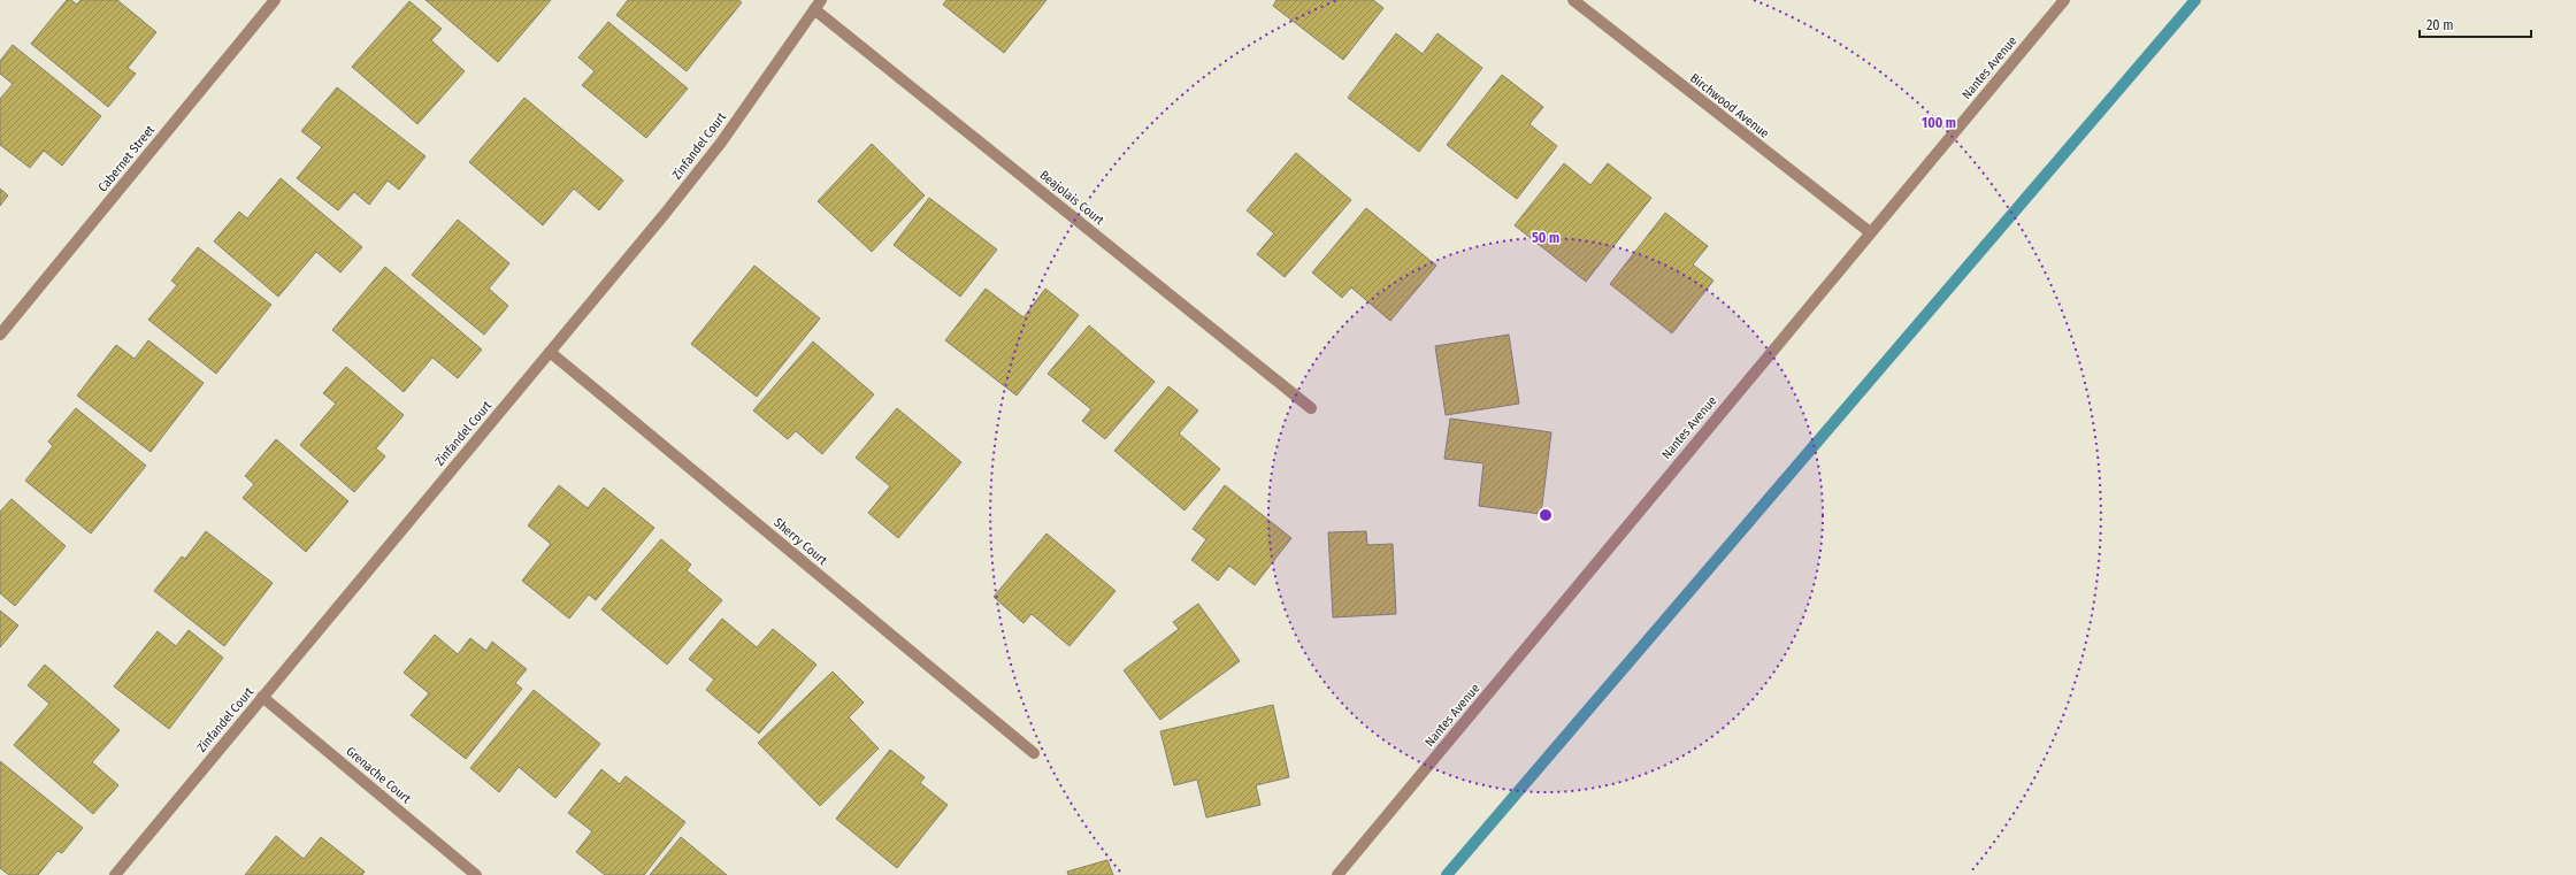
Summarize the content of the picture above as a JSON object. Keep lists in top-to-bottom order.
{
  "streets": {
    "street": [
      "Nantes Avenue",
      "Birchwood Avenue",
      "Zinfandel Court",
      "Cabernet Street",
      "Beajolais Court",
      "Sherry Court",
      "Grenache Court"
    ]
  },
  "crossings": [
    ["Nantes Avenue", "Birchwood Avenue"],
    ["Zinfandel Court", "Beajolais Court"],
    ["Zinfandel Court", "Sherry Court"],
    ["Zinfandel Court", "Grenache Court"]
  ],
  "scale_bar": "20 m",
  "rings": ["100 m", "50 m"]
}
